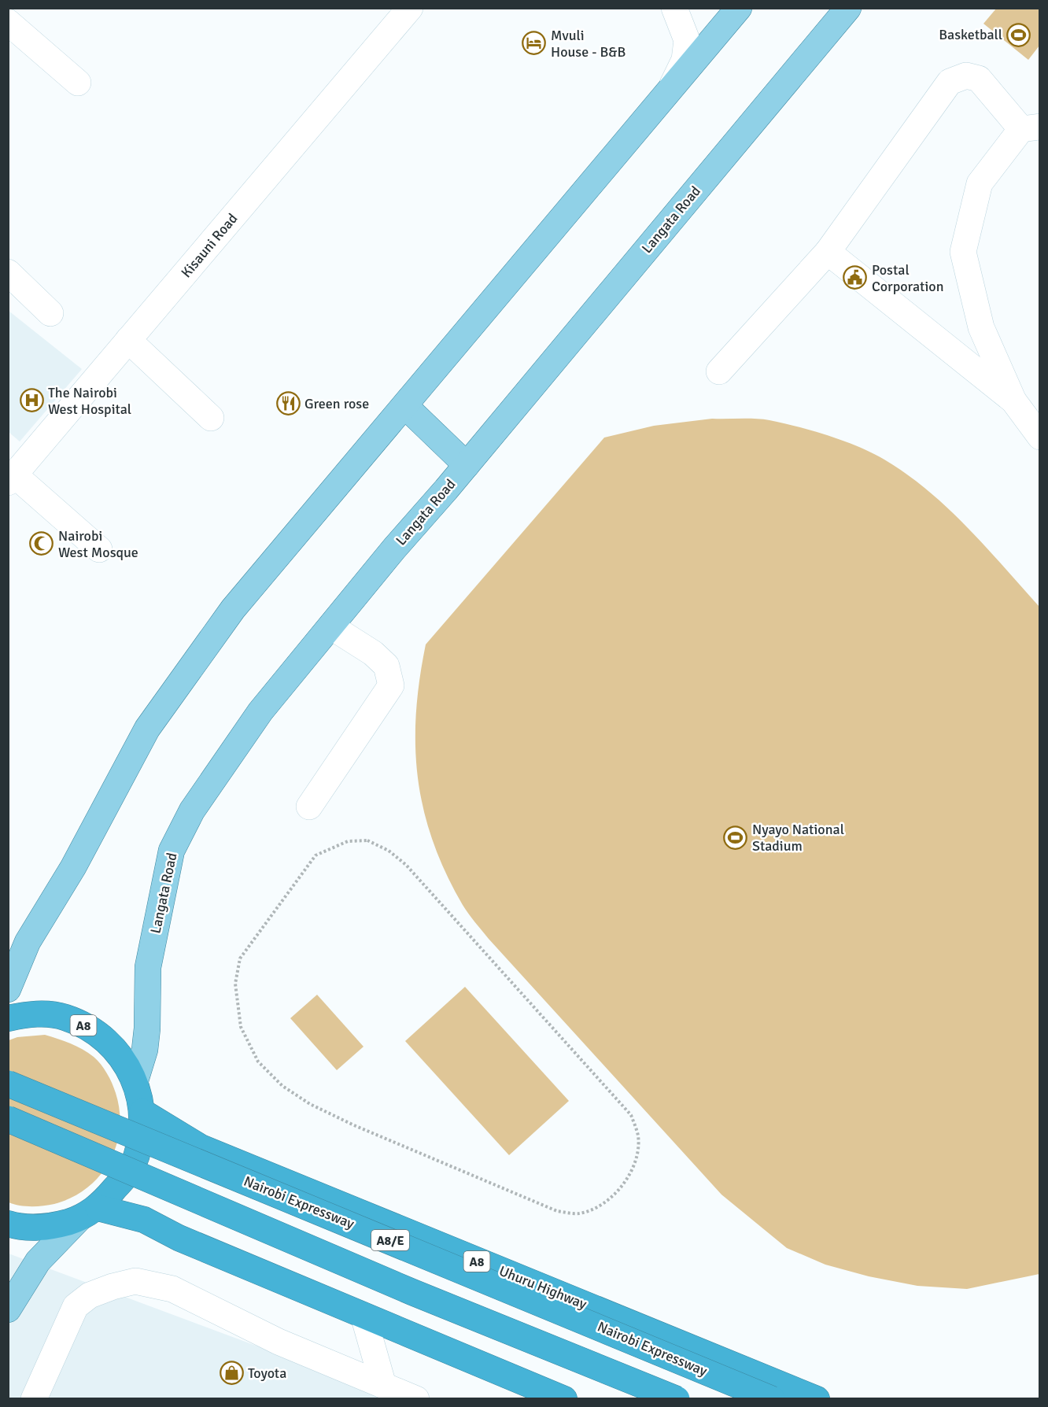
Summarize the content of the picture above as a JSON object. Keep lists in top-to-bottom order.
{
  "streets": {
    "highway": [
      "A8",
      "Nairobi Expressway",
      "A8/E",
      "Uhuru Highway"
    ],
    "main road": ["Langata Road"],
    "street": ["Kisauni Road"]
  },
  "crossings": [
    ["Langata Road", "A8"],
    ["A8", "Uhuru Highway"]
  ],
  "places": {
    "sports": ["Basketball", "Nyayo National Stadium"],
    "hotel": ["Mvuli House - B&B"],
    "public building": ["Postal Corporation"],
    "hospital": ["The Nairobi West Hospital"],
    "restaurant": ["Green rose"],
    "mosque": ["Nairobi West Mosque"],
    "shop": ["Toyota"]
  }
}
